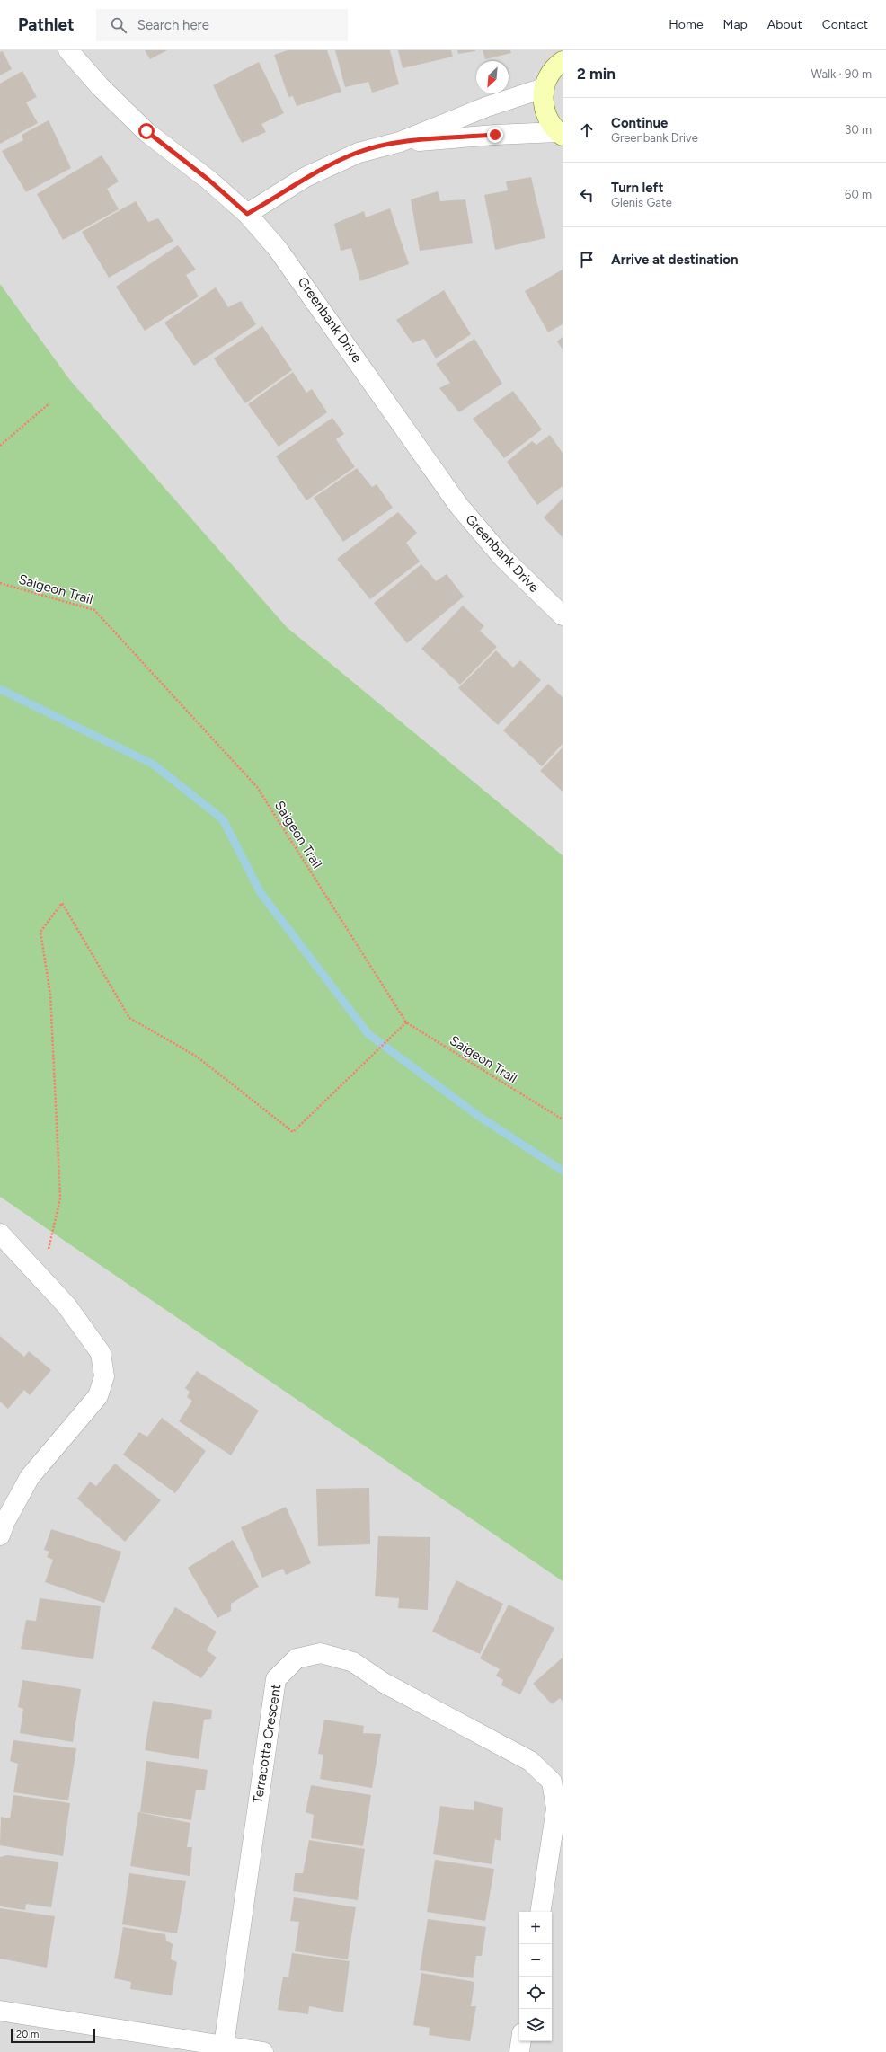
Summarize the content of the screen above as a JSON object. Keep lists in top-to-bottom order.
{
  "streets": {
    "street": ["Greenbank Drive", "Terracotta Crescent"],
    "path": ["Saigeon Trail"]
  },
  "scale_bar": "20 m",
  "north": "bottom left",
  "page": {
    "header": "Pathlet",
    "search": "Search here",
    "nav": [
      "Home",
      "Map",
      "About",
      "Contact"
    ],
    "heading": ["2 min", "Walk · 90 m"],
    "list": [
      ["Continue", "Greenbank Drive", "30 m"],
      ["Turn left", "Glenis Gate", "60 m"],
      "Arrive at destination"
    ],
    "map_buttons": ["+", "−"],
    "scale": "20 m"
  }
}
